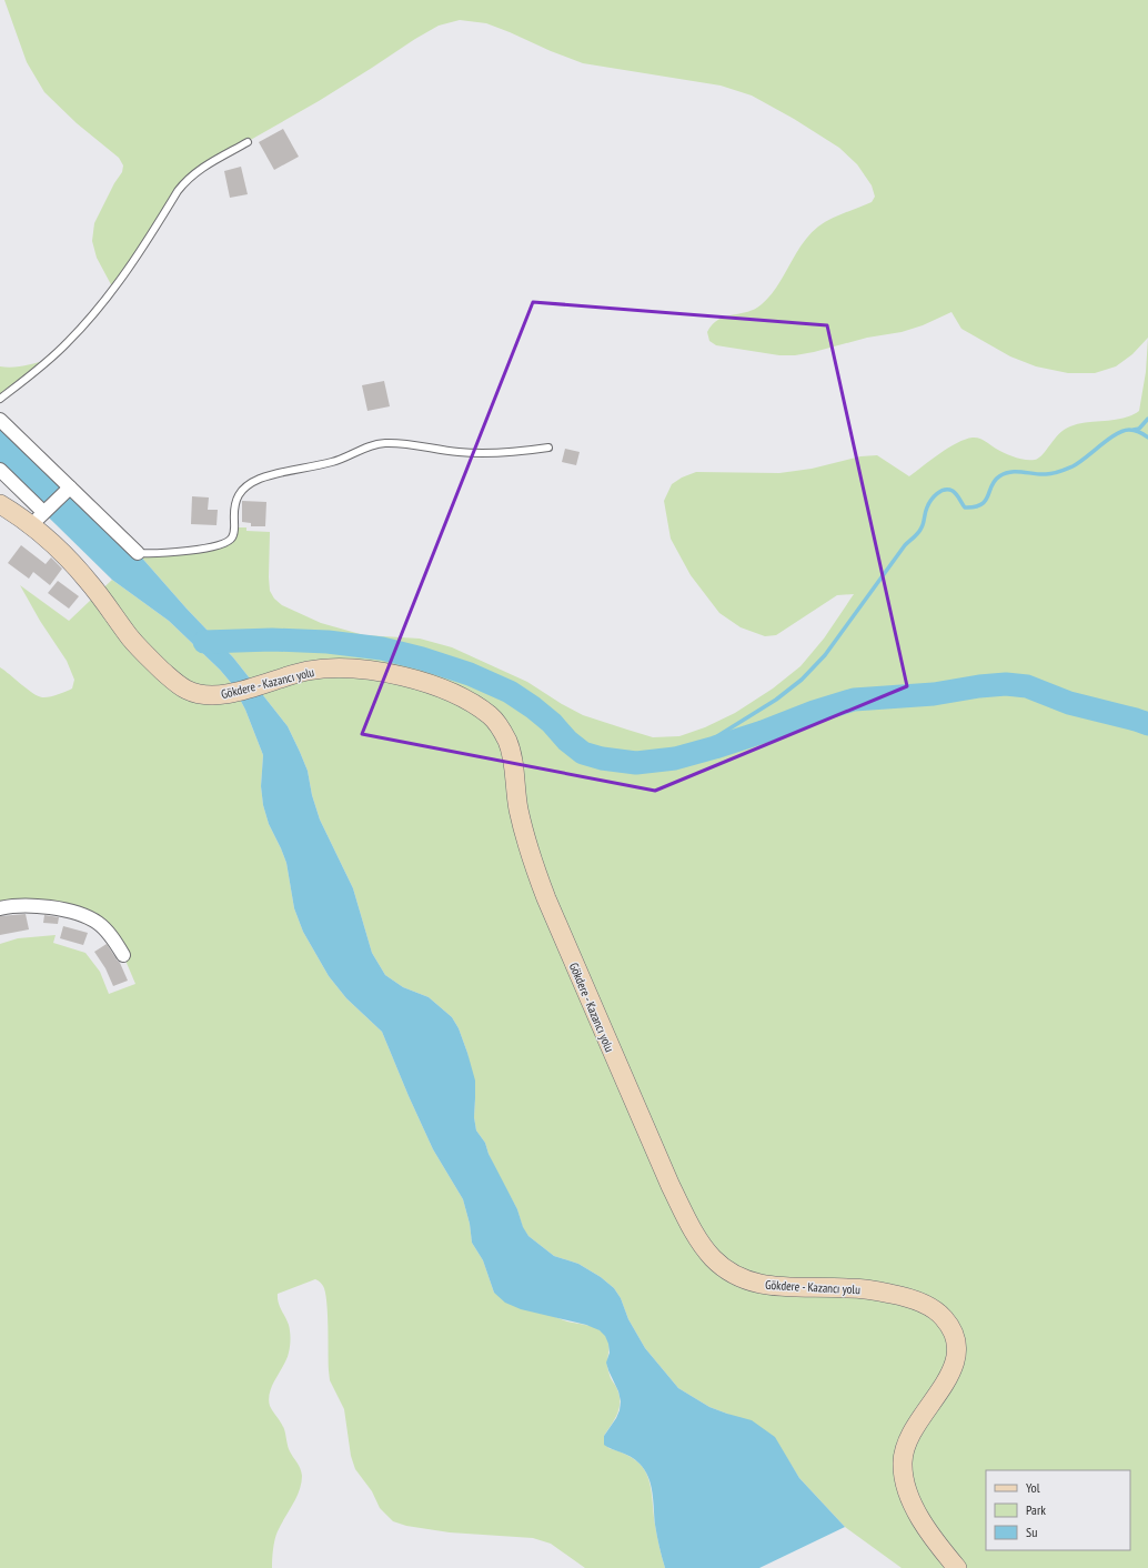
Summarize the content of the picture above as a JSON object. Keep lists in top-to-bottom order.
{
  "streets": {
    "street": ["Gökdere - Kazancı yolu"]
  },
  "legend": ["Yol", "Park", "Su"]
}
